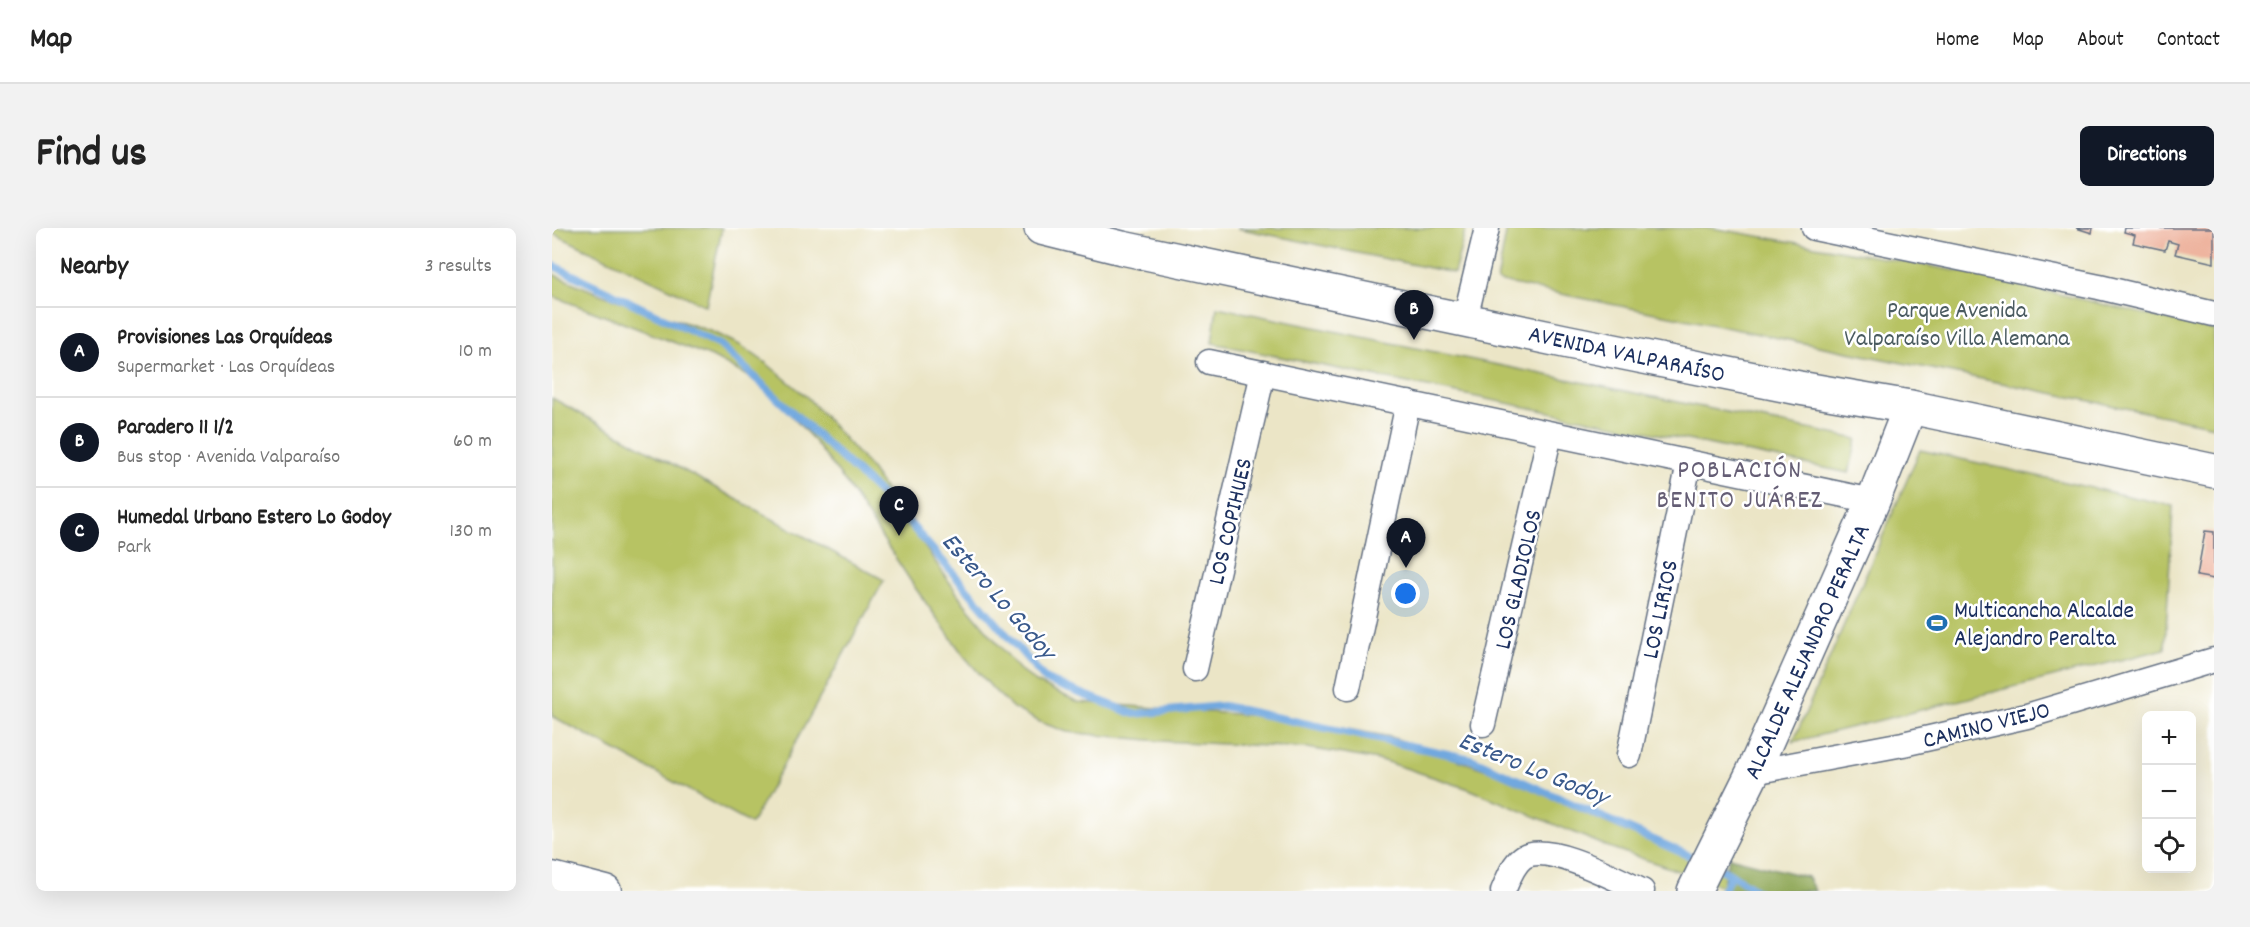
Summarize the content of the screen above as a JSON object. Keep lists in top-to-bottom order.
{
  "streets": {
    "main road": ["AVENIDA VALPARAÍSO", "ALCALDE ALEJANDRO PERALTA"],
    "street": [
      "LOS COPIHUES",
      "LOS GLADIOLOS",
      "LOS LIRIOS",
      "CAMINO VIEJO"
    ]
  },
  "crossings": [
    ["AVENIDA VALPARAÍSO", "ALCALDE ALEJANDRO PERALTA"],
    ["ALCALDE ALEJANDRO PERALTA", "CAMINO VIEJO"]
  ],
  "districts": ["POBLACIÓN BENITO JUÁREZ"],
  "water": ["Estero Lo Godoy"],
  "parks": ["Parque Avenida Valparaíso Villa Alemana"],
  "places": {
    "sports": ["Multicancha Alcalde Alejandro Peralta"]
  },
  "page": {
    "header": "Map",
    "nav": [
      "Home",
      "Map",
      "About",
      "Contact"
    ],
    "title": "Find us",
    "buttons": "Directions",
    "heading": ["Nearby", "3 results"],
    "pins": ["B", "C", "A"],
    "list": [
      {
        "mark": "A",
        "name": "Provisiones Las Orquídeas",
        "note": "Supermarket · Las Orquídeas",
        "value": "10 m"
      },
      {
        "mark": "B",
        "name": "Paradero 11 1/2",
        "note": "Bus stop · Avenida Valparaíso",
        "value": "60 m"
      },
      {
        "mark": "C",
        "name": "Humedal Urbano Estero Lo Godoy",
        "note": "Park",
        "value": "130 m"
      }
    ],
    "map_buttons": ["+", "−"]
  }
}
